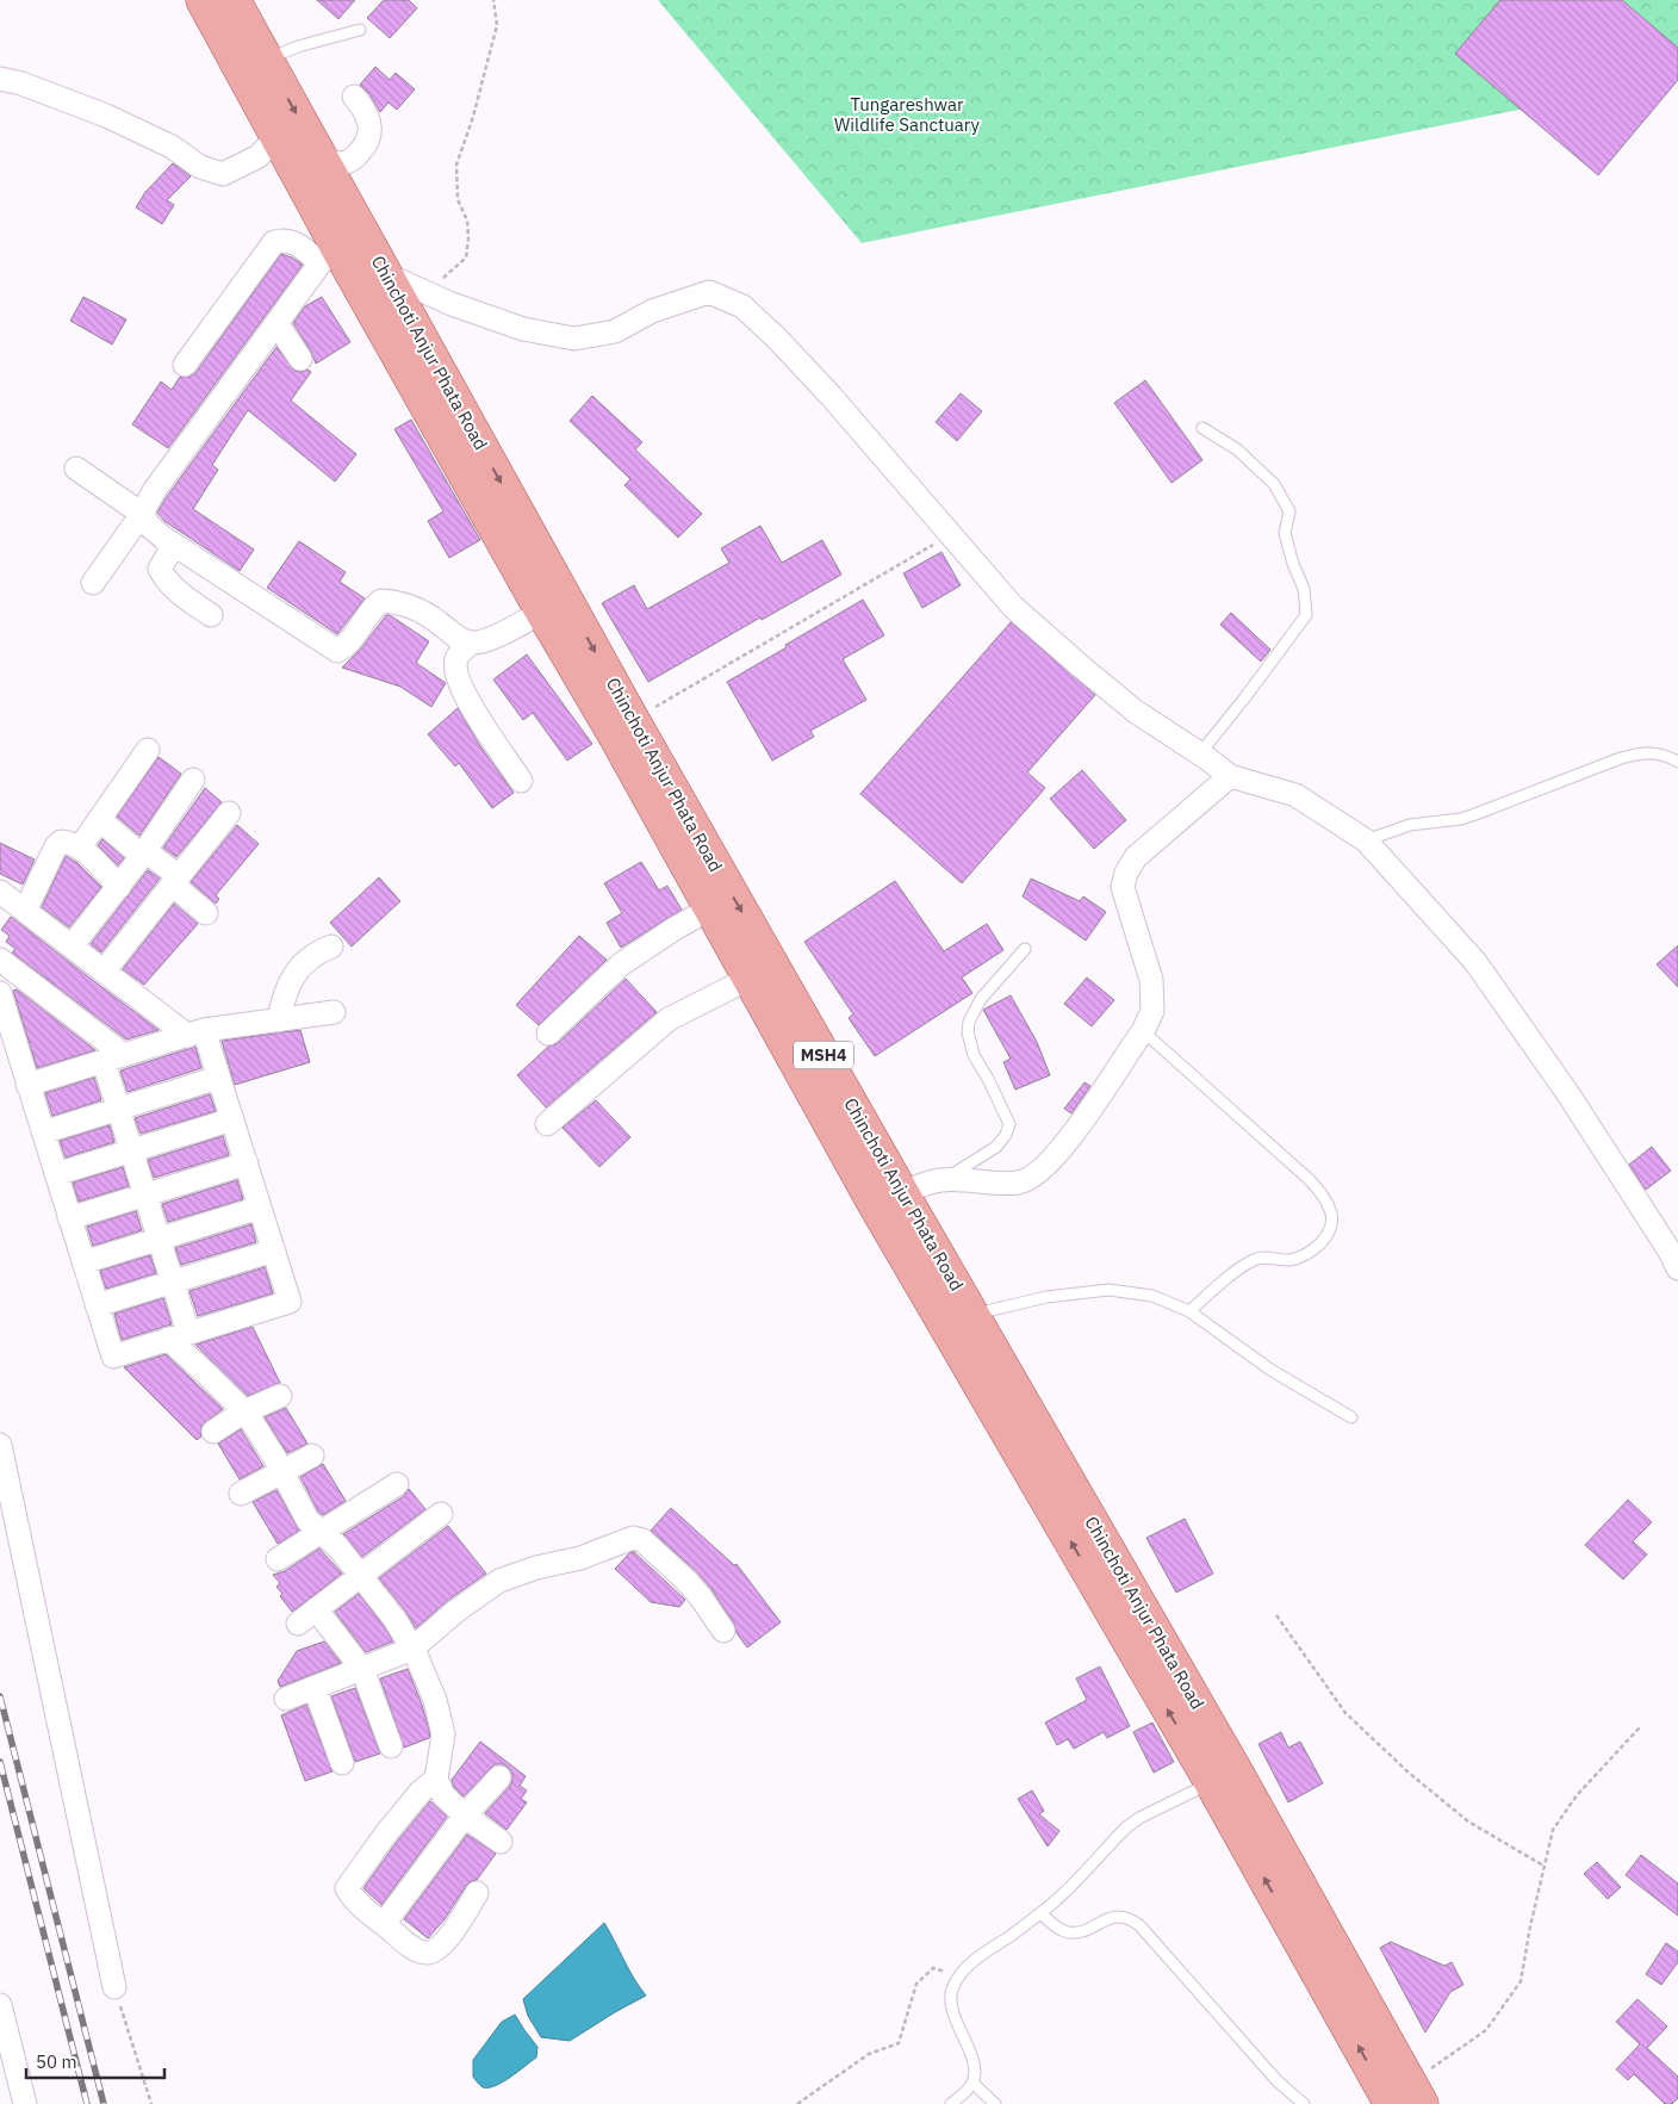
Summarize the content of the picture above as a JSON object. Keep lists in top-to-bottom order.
{
  "streets": {
    "main road": ["Chinchoti Anjur Phata Road", "MSH4"]
  },
  "parks": ["Tungareshwar Wildlife Sanctuary"],
  "scale_bar": "50 m"
}
